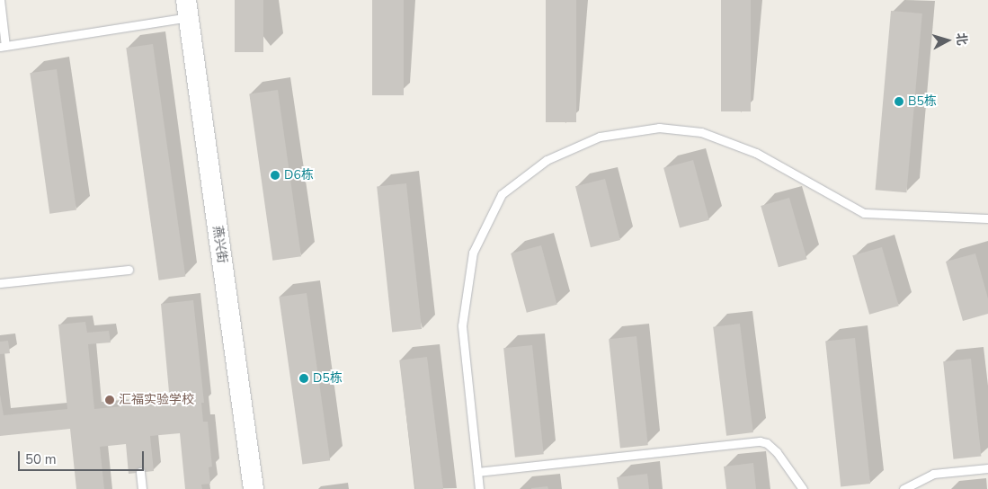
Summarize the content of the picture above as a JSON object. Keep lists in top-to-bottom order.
{
  "streets": {
    "street": ["燕兴街"]
  },
  "places": [
    "B5栋",
    "D6栋",
    "D5栋",
    "汇福实验学校"
  ],
  "scale_bar": "50 m",
  "north": "right"
}
